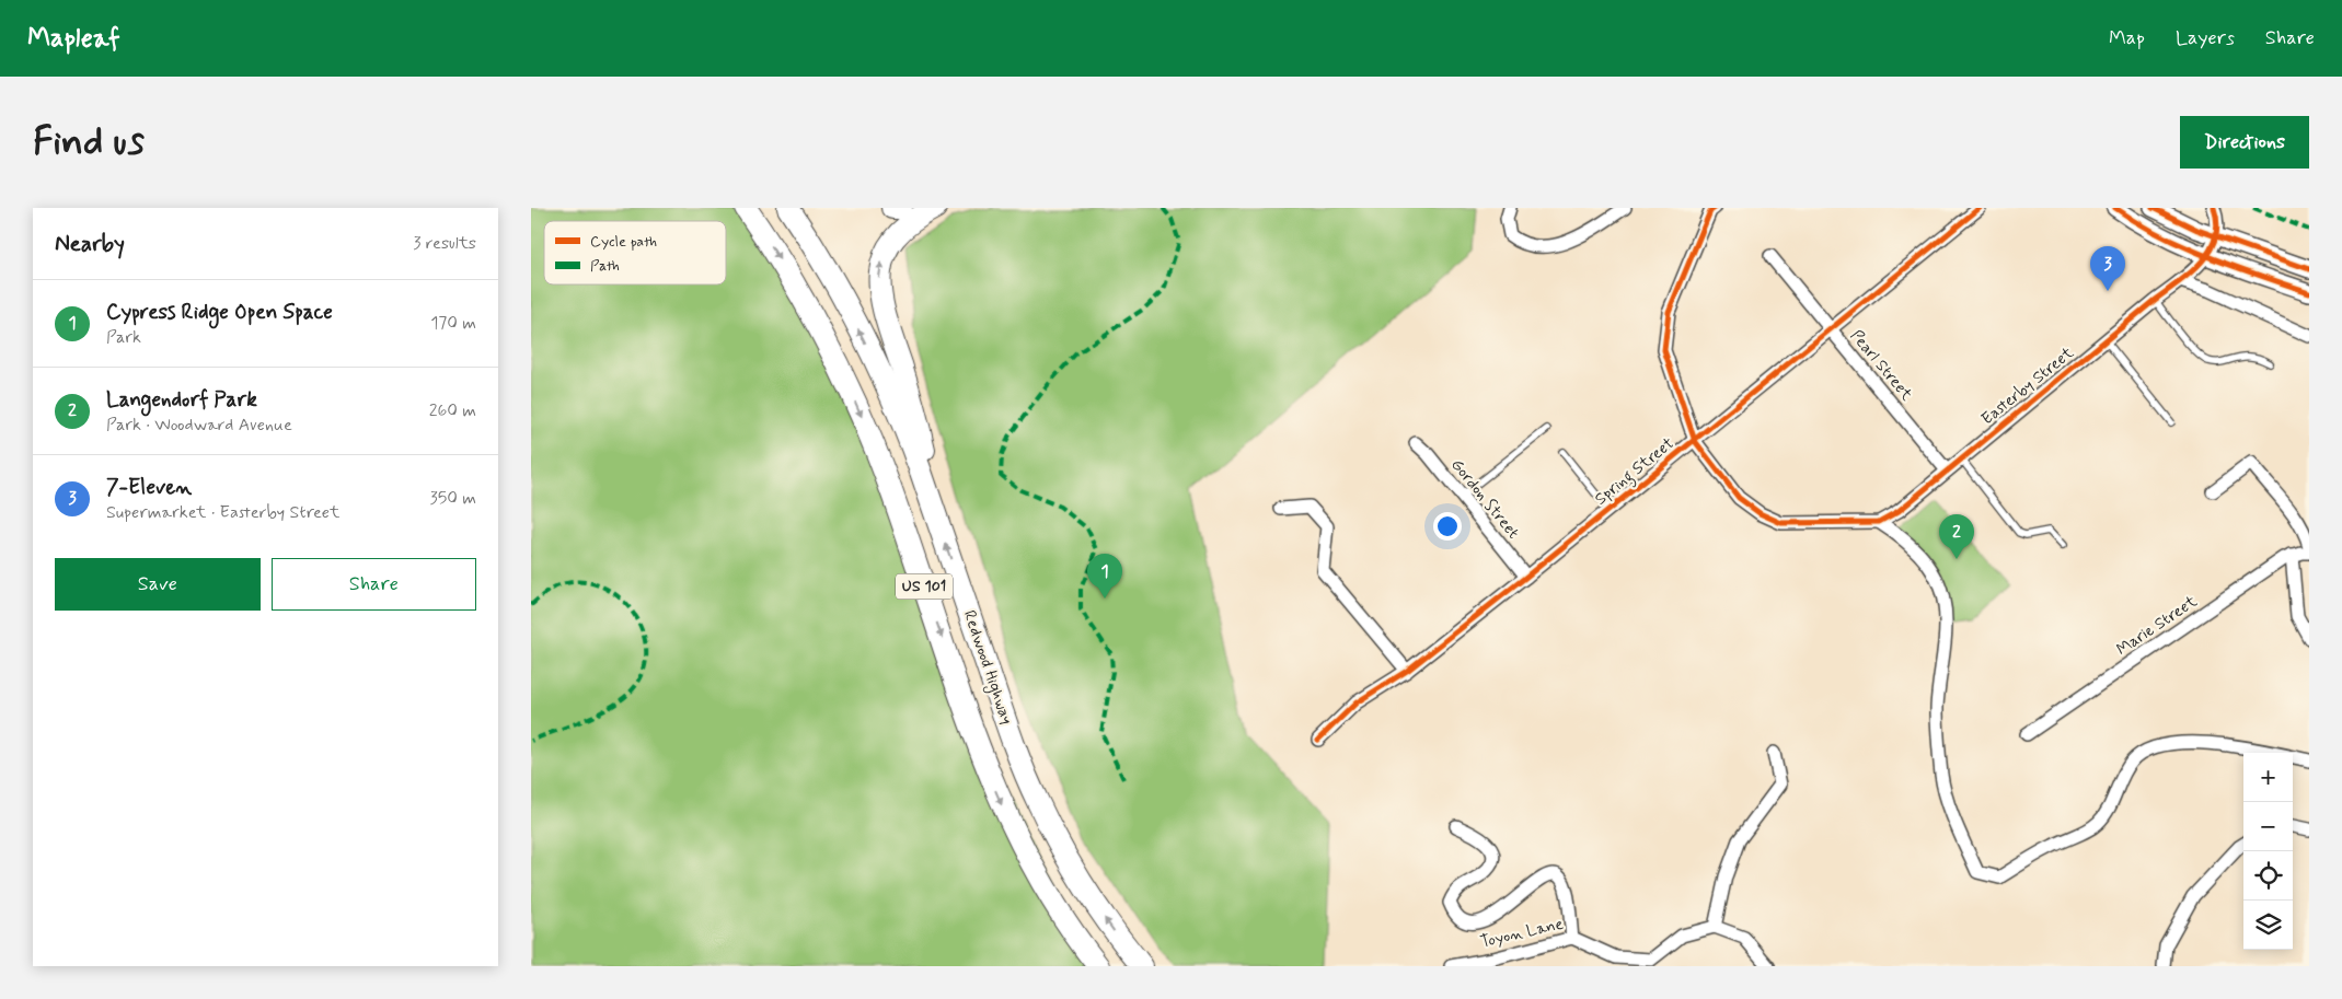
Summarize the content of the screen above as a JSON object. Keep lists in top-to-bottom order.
{
  "streets": {
    "highway": ["US 101", "Redwood Highway"],
    "street": [
      "Pearl Street",
      "Easterby Street",
      "Spring Street",
      "Gordon Street",
      "Marie Street",
      "Toyon Lane"
    ]
  },
  "crossings": [
    ["Pearl Street", "Easterby Street"],
    ["Pearl Street", "Spring Street"],
    ["Easterby Street", "Spring Street"],
    ["Spring Street", "Gordon Street"]
  ],
  "legend": ["Cycle path", "Path"],
  "page": {
    "header": "Mapleaf",
    "nav": ["Map", "Layers", "Share"],
    "buttons": [
      "Directions",
      ["Save", "Share"]
    ],
    "title": "Find us",
    "heading": ["Nearby", "3 results"],
    "pins": ["3", "2", "1"],
    "list": [
      {
        "mark": "1",
        "name": "Cypress Ridge Open Space",
        "note": "Park",
        "value": "170 m"
      },
      {
        "mark": "2",
        "name": "Langendorf Park",
        "note": "Park · Woodward Avenue",
        "value": "260 m"
      },
      {
        "mark": "3",
        "name": "7-Eleven",
        "note": "Supermarket · Easterby Street",
        "value": "350 m"
      }
    ],
    "map_buttons": ["+", "−"]
  }
}
